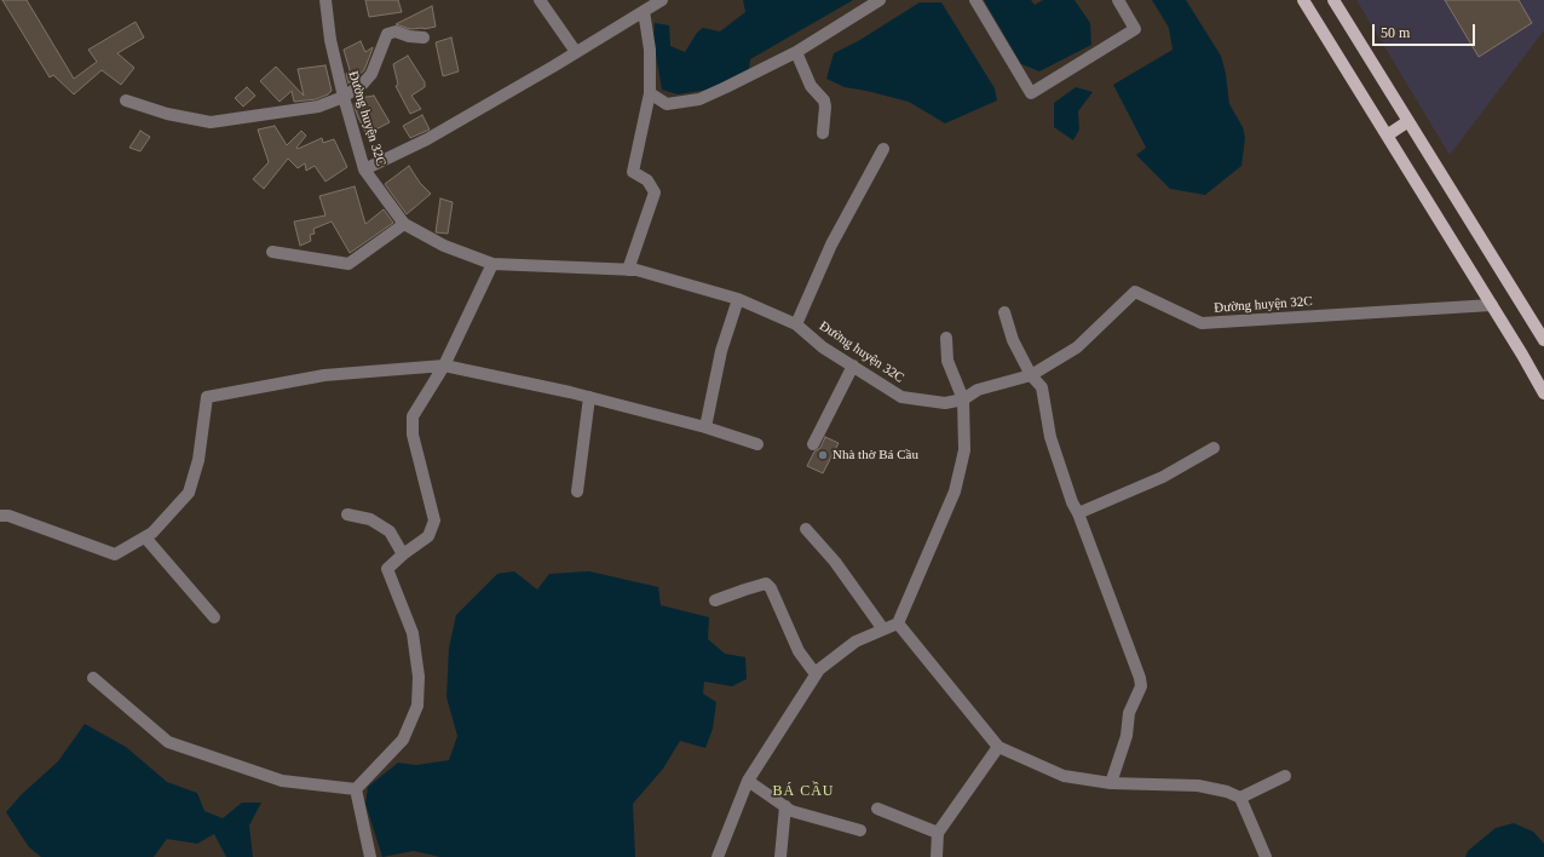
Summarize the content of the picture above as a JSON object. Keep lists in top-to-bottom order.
{
  "streets": {
    "street": ["Đường huyện 32C"]
  },
  "districts": ["BÁ CẦU"],
  "places": ["Nhà thờ Bá Cầu"],
  "scale_bar": "50 m"
}
